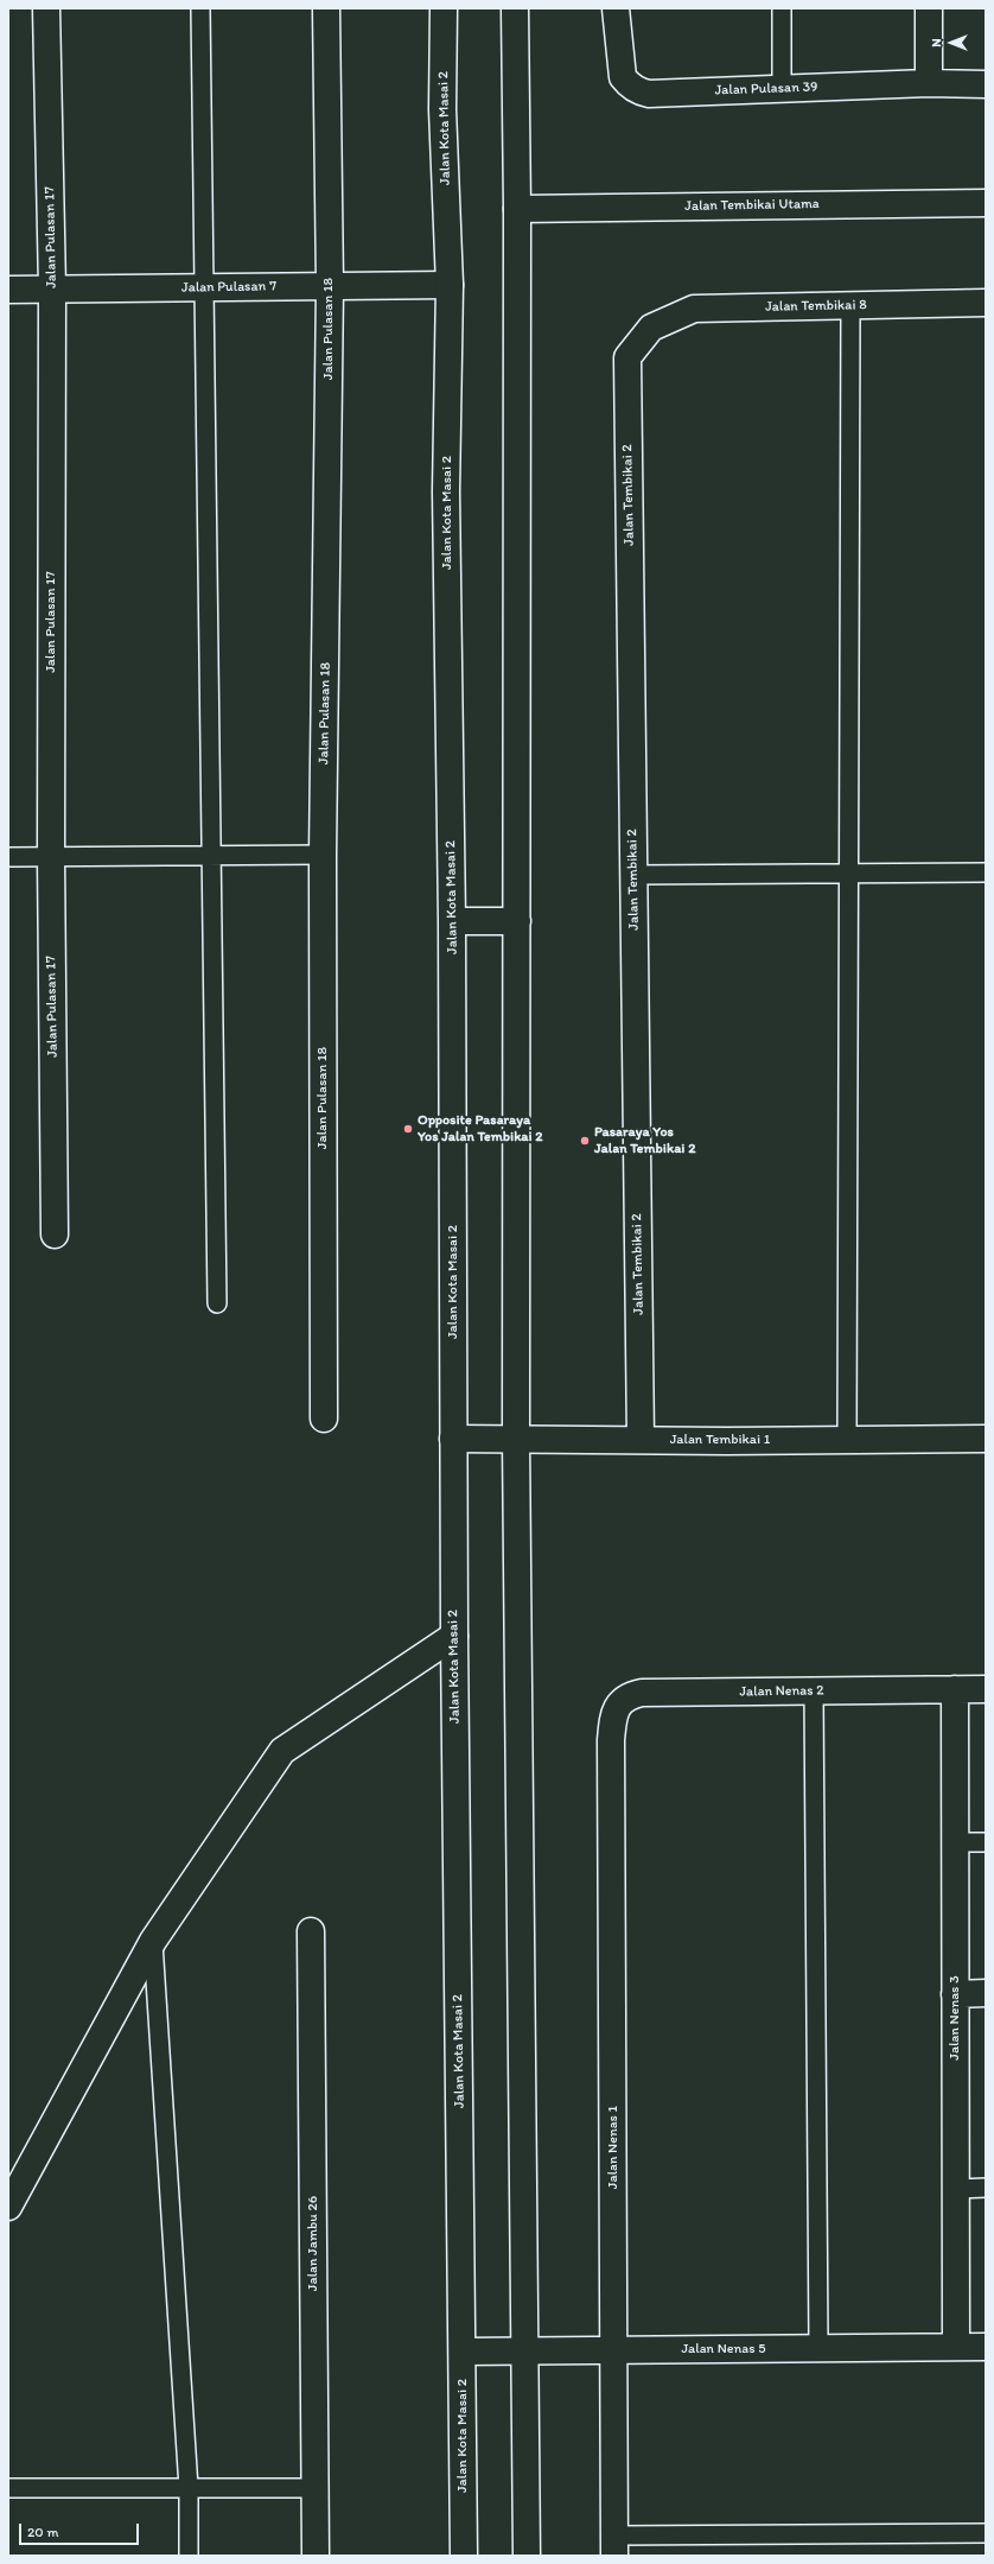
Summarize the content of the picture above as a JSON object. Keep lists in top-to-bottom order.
{
  "streets": {
    "street": [
      "Jalan Pulasan 39",
      "Jalan Kota Masai 2",
      "Jalan Tembikai Utama",
      "Jalan Pulasan 17",
      "Jalan Pulasan 7",
      "Jalan Tembikai 8",
      "Jalan Pulasan 18",
      "Jalan Tembikai 2",
      "Jalan Tembikai 1",
      "Jalan Nenas 2",
      "Jalan Nenas 3",
      "Jalan Nenas 1",
      "Jalan Jambu 26",
      "Jalan Nenas 5"
    ]
  },
  "crossings": [
    ["Jalan Kota Masai 2", "Jalan Pulasan 7"],
    ["Jalan Kota Masai 2", "Jalan Tembikai 1"],
    ["Jalan Kota Masai 2", "Jalan Nenas 5"],
    ["Jalan Pulasan 17", "Jalan Pulasan 7"],
    ["Jalan Pulasan 7", "Jalan Pulasan 18"],
    ["Jalan Tembikai 8", "Jalan Tembikai 2"],
    ["Jalan Tembikai 2", "Jalan Tembikai 1"],
    ["Jalan Nenas 2", "Jalan Nenas 3"],
    ["Jalan Nenas 2", "Jalan Nenas 1"],
    ["Jalan Nenas 3", "Jalan Nenas 5"],
    ["Jalan Nenas 1", "Jalan Nenas 5"]
  ],
  "places": ["Opposite Pasaraya Yos Jalan Tembikai 2", "Pasaraya Yos Jalan Tembikai 2"],
  "scale_bar": "20 m",
  "north": "left"
}
